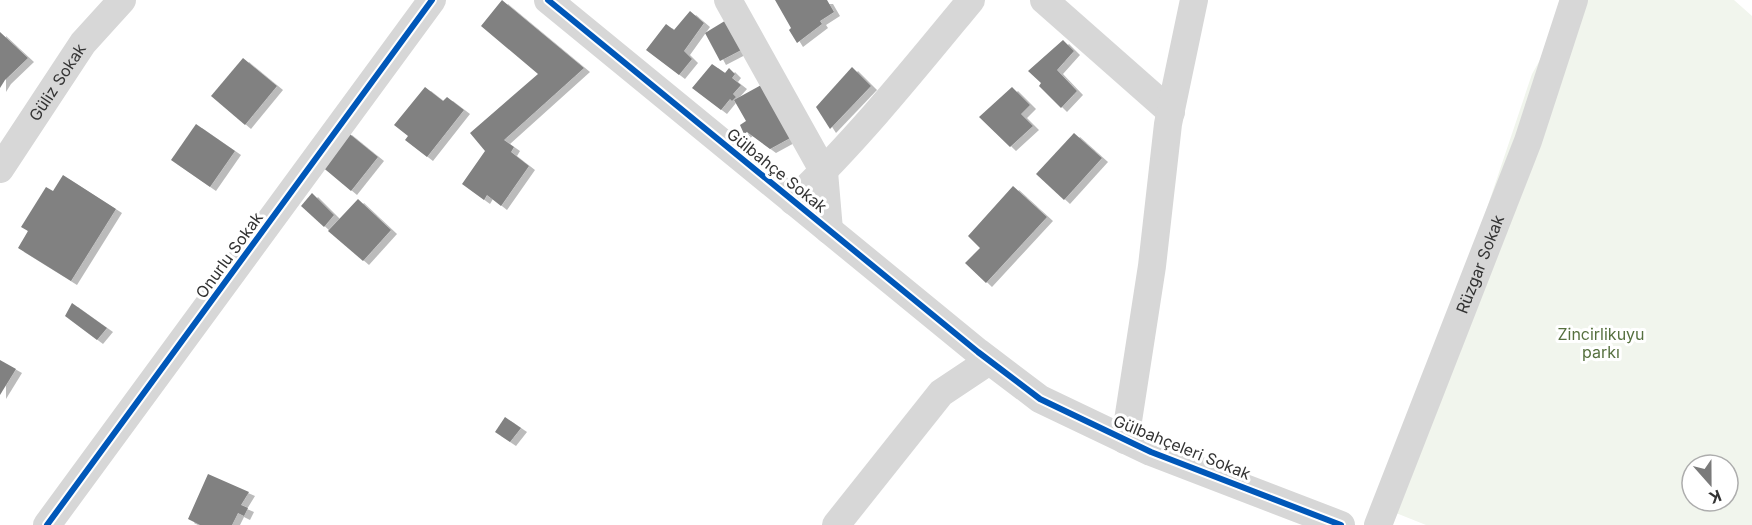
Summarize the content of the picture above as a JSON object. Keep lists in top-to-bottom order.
{
  "streets": {
    "street": [
      "Güliz Sokak",
      "Gülbahçe Sokak",
      "Onurlu Sokak",
      "Rüzgar Sokak",
      "Gülbahçeleri Sokak"
    ]
  },
  "crossings": [
    ["Gülbahçe Sokak", "Gülbahçeleri Sokak"]
  ],
  "parks": ["Zincirlikuyu parkı"],
  "north": "bottom"
}
